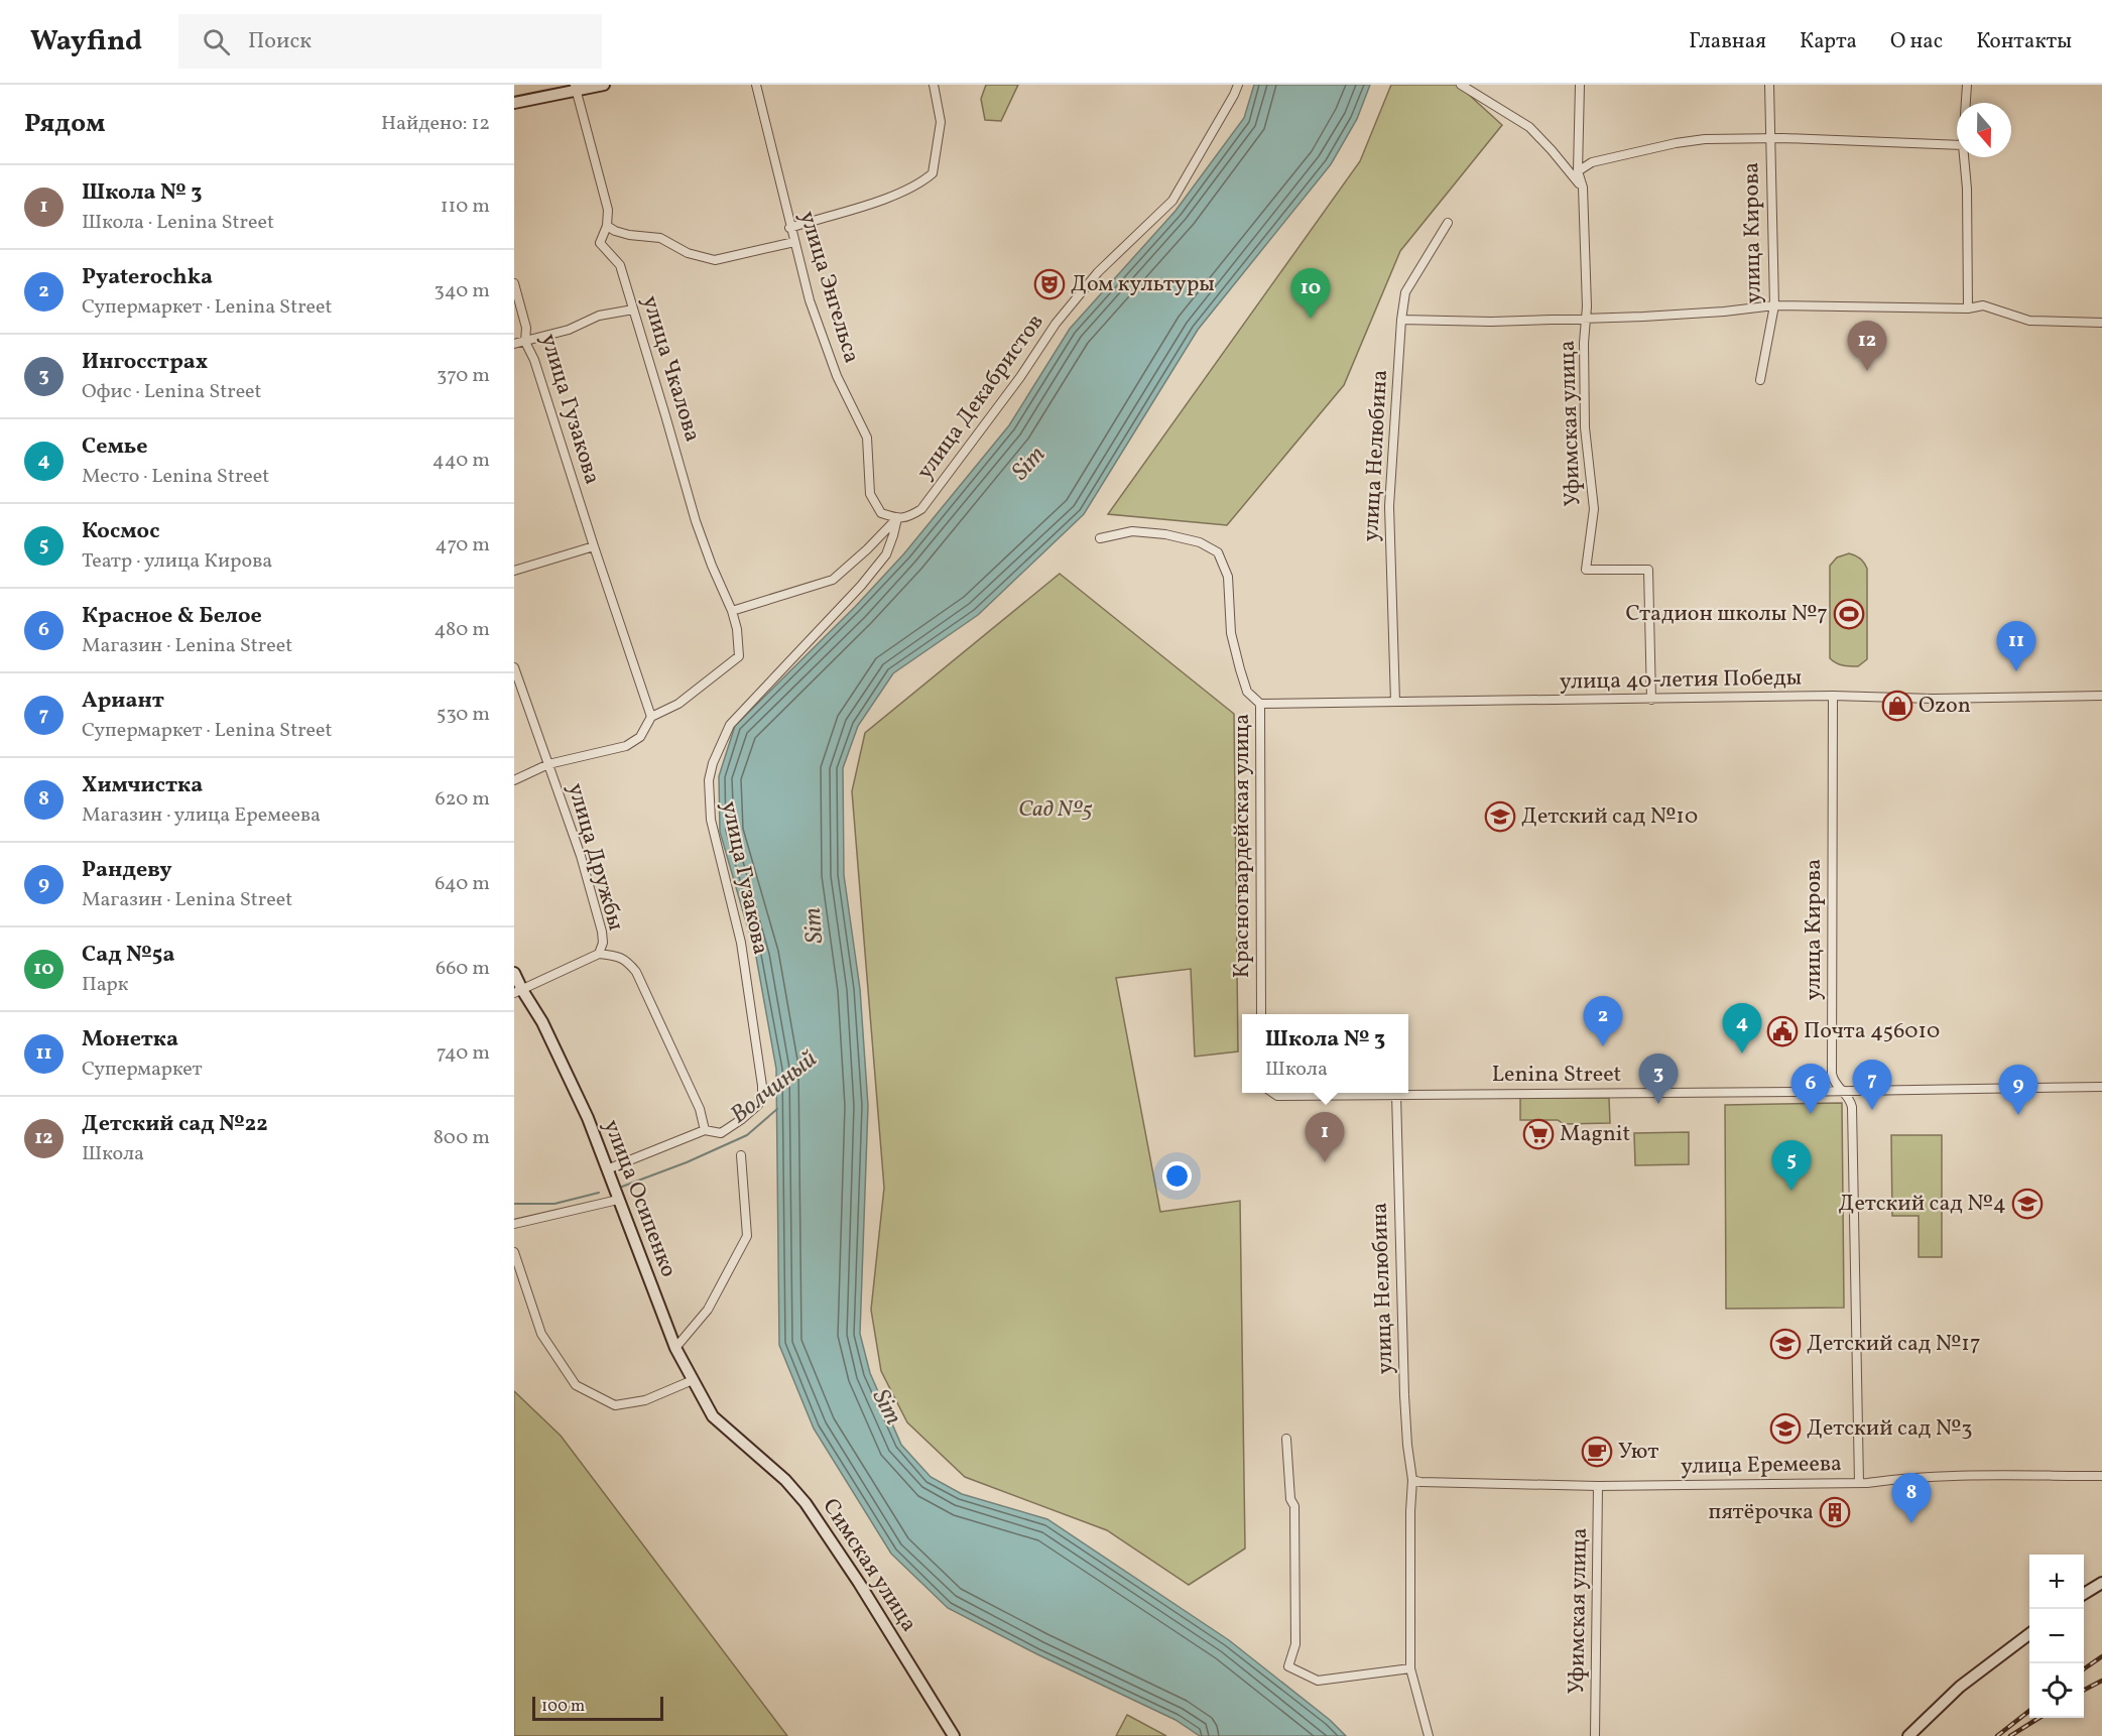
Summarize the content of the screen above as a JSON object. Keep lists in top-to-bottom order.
{
  "streets": {
    "main road": ["улица Осипенко", "Симская улица"],
    "street": [
      "улица Кирова",
      "улица Энгельса",
      "улица Чкалова",
      "улица Декабристов",
      "улица Гузакова",
      "Уфимская улица",
      "улица Нелюбина",
      "улица 40-летия Победы",
      "Красногвардейская улица",
      "улица Дружбы",
      "Lenina Street",
      "улица Еремеева"
    ]
  },
  "crossings": [
    ["улица Кирова", "улица 40-летия Победы"],
    ["улица Кирова", "Lenina Street"],
    ["улица Кирова", "улица Еремеева"],
    ["улица Энгельса", "улица Декабристов"],
    ["улица Энгельса", "улица Гузакова"],
    ["улица Чкалова", "улица Гузакова"],
    ["улица Декабристов", "улица Гузакова"],
    ["улица Гузакова", "улица Дружбы"],
    ["улица Гузакова", "улица Осипенко"],
    ["Уфимская улица", "улица 40-летия Победы"],
    ["Уфимская улица", "улица Еремеева"],
    ["улица Нелюбина", "улица 40-летия Победы"],
    ["улица Нелюбина", "Lenina Street"],
    ["улица Нелюбина", "улица Еремеева"],
    ["улица 40-летия Победы", "Красногвардейская улица"],
    ["улица Осипенко", "Симская улица"]
  ],
  "water": ["Sim", "Волчиный"],
  "parks": ["Сад №5"],
  "places": {
    "theatre": ["Дом культуры"],
    "sports": ["Стадион школы №7"],
    "shop": ["Ozon"],
    "school or university": [
      "Детский сад №10",
      "Детский сад №4",
      "Детский сад №17",
      "Детский сад №3"
    ],
    "public building": ["Почта 456010"],
    "supermarket": ["Magnit"],
    "cafe": ["Уют"],
    "building": ["пятёрочка"]
  },
  "scale_bar": "100 m",
  "north": "bottom",
  "page": {
    "header": "Wayfind",
    "search": "Поиск",
    "nav": [
      "Главная",
      "Карта",
      "О нас",
      "Контакты"
    ],
    "heading": ["Рядом", "Найдено: 12"],
    "list": [
      {
        "mark": "1",
        "name": "Школа № 3",
        "note": "Школа · Lenina Street",
        "value": "110 m"
      },
      {
        "mark": "2",
        "name": "Pyaterochka",
        "note": "Супермаркет · Lenina Street",
        "value": "340 m"
      },
      {
        "mark": "3",
        "name": "Ингосстрах",
        "note": "Офис · Lenina Street",
        "value": "370 m"
      },
      {
        "mark": "4",
        "name": "Семье",
        "note": "Место · Lenina Street",
        "value": "440 m"
      },
      {
        "mark": "5",
        "name": "Космос",
        "note": "Театр · улица Кирова",
        "value": "470 m"
      },
      {
        "mark": "6",
        "name": "Красное & Белое",
        "note": "Магазин · Lenina Street",
        "value": "480 m"
      },
      {
        "mark": "7",
        "name": "Ариант",
        "note": "Супермаркет · Lenina Street",
        "value": "530 m"
      },
      {
        "mark": "8",
        "name": "Химчистка",
        "note": "Магазин · улица Еремеева",
        "value": "620 m"
      },
      {
        "mark": "9",
        "name": "Рандеву",
        "note": "Магазин · Lenina Street",
        "value": "640 m"
      },
      {
        "mark": "10",
        "name": "Сад №5а",
        "note": "Парк",
        "value": "660 m"
      },
      {
        "mark": "11",
        "name": "Монетка",
        "note": "Супермаркет",
        "value": "740 m"
      },
      {
        "mark": "12",
        "name": "Детский сад №22",
        "note": "Школа",
        "value": "800 m"
      }
    ],
    "pins": [
      "10",
      "12",
      "11",
      "2",
      "4",
      "3",
      "7",
      "6",
      "9",
      "1",
      "5",
      "8"
    ],
    "popup": ["Школа № 3", "Школа"],
    "map_buttons": ["+", "−"],
    "scale": "100 m"
  }
}
